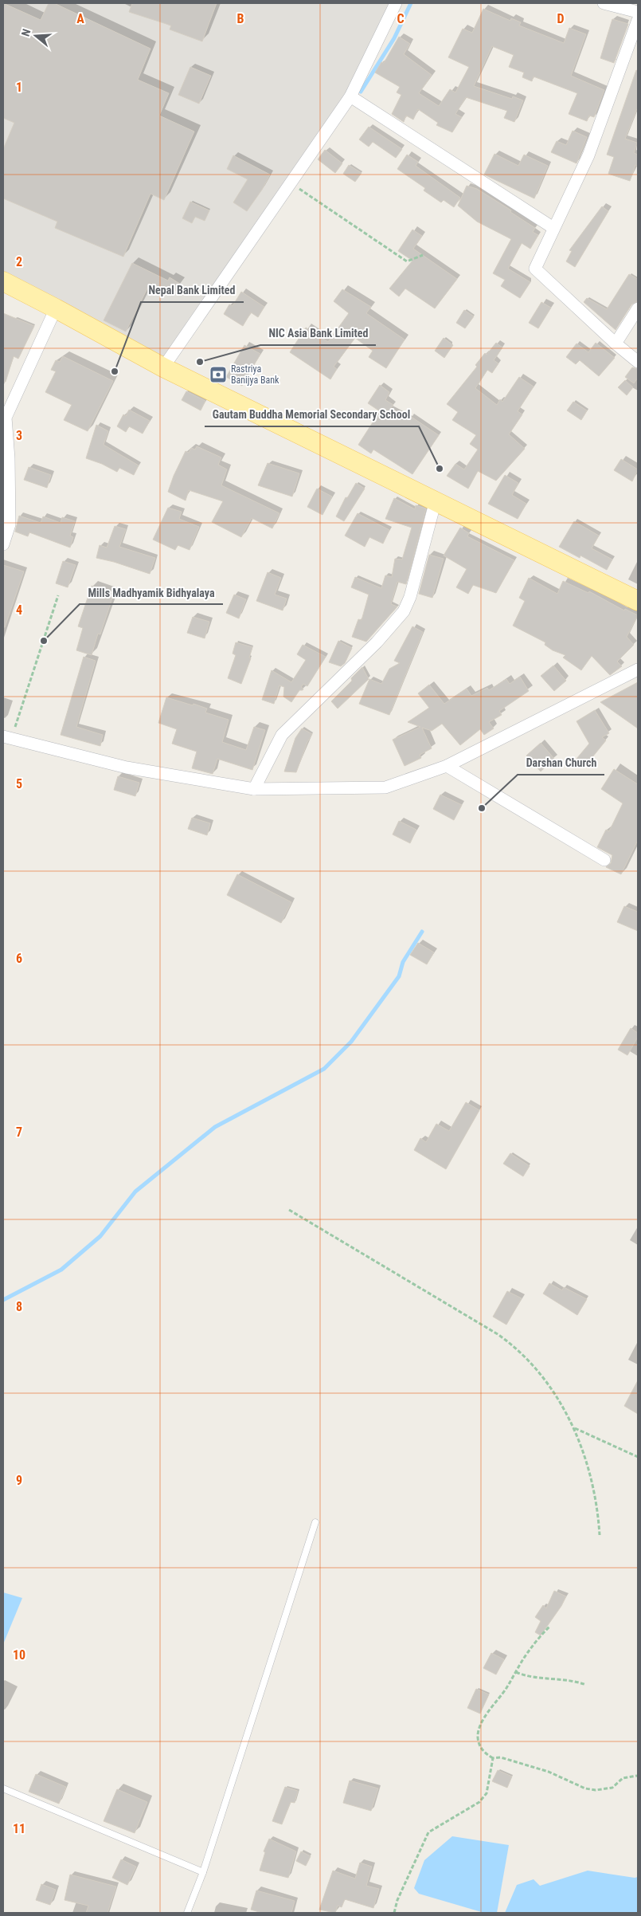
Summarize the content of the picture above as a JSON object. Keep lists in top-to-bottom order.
{
  "places": {
    "other": [
      "NIC Asia Bank Limited",
      "Nepal Bank Limited",
      "Gautam Buddha Memorial Secondary School",
      "Mills Madhyamik Bidhyalaya",
      "Darshan Church"
    ],
    "bank": ["Rastriya Banijya Bank"]
  },
  "north": "left",
  "grid": {
    "columns": [
      "A",
      "B",
      "C",
      "D"
    ],
    "rows": [
      "1",
      "2",
      "3",
      "4",
      "5",
      "6",
      "7",
      "8",
      "9",
      "10",
      "11"
    ]
  }
}
